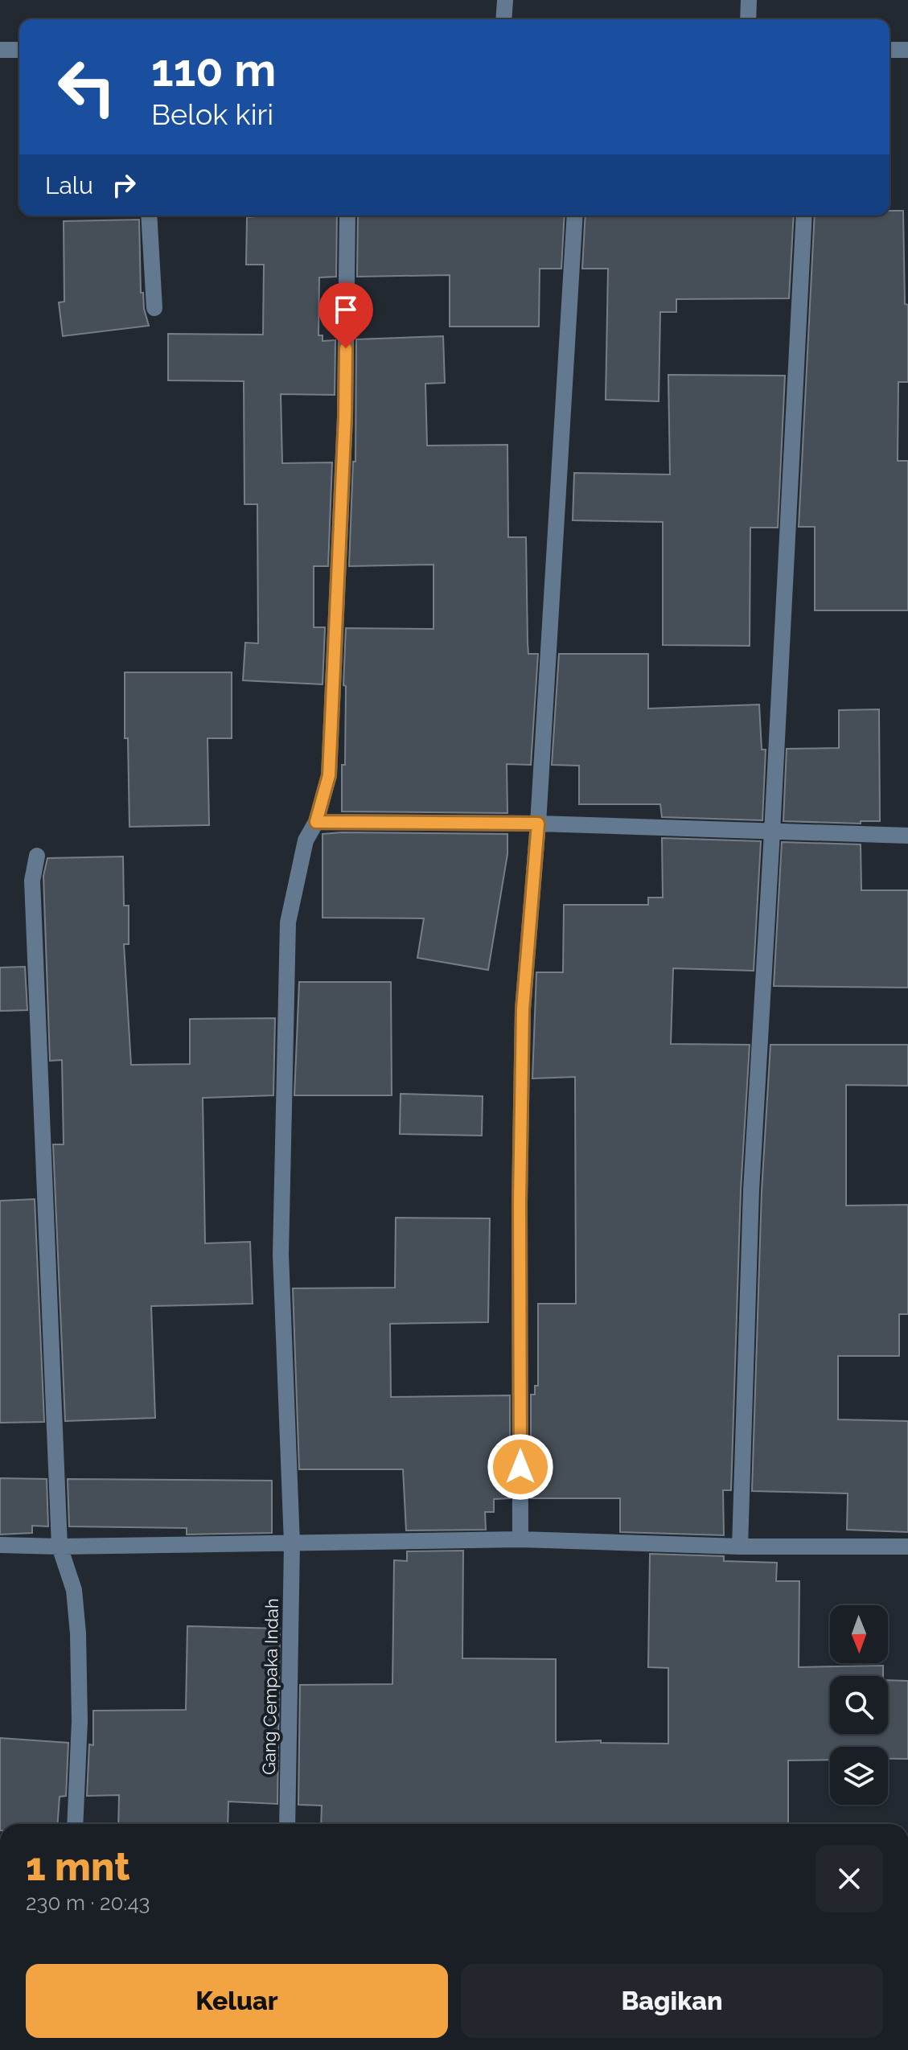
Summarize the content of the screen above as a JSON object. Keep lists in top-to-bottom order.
{
  "streets": {
    "street": ["Gang Cempaka Indah"]
  },
  "north": "bottom",
  "page": {
    "turn": ["110 m", "Belok kiri"],
    "then": "Lalu",
    "heading": ["1 mnt", "230 m · 20:43"],
    "buttons": ["Keluar", "Bagikan"]
  }
}
